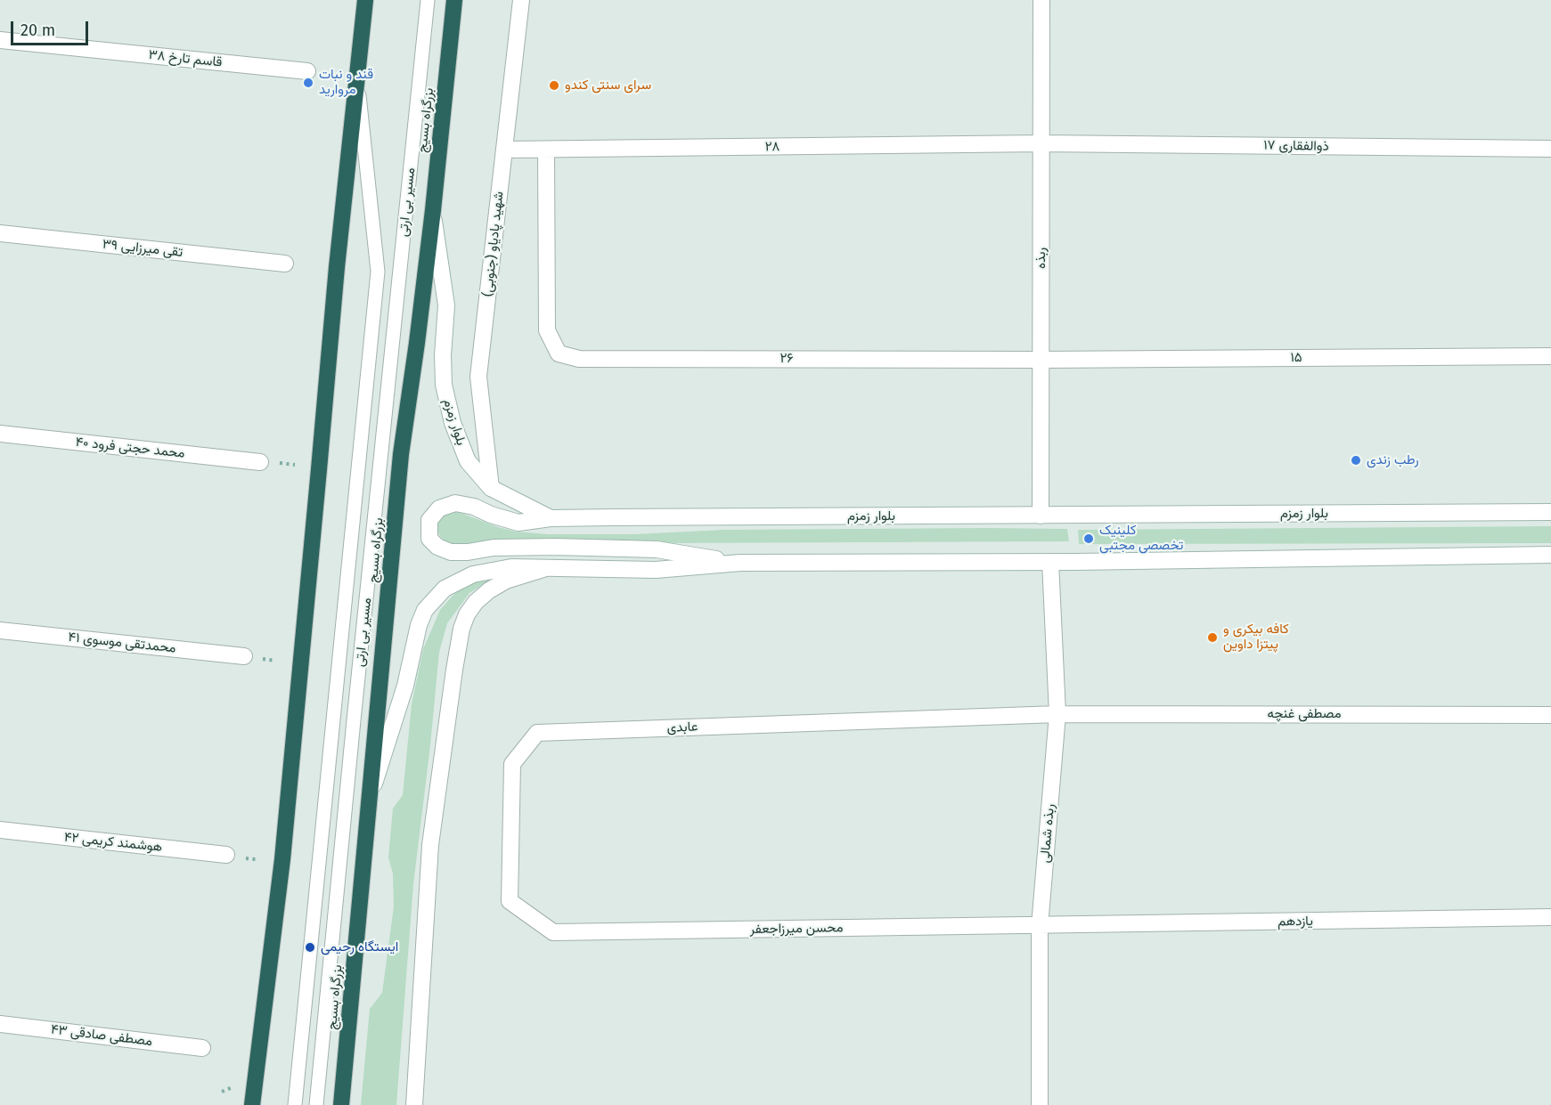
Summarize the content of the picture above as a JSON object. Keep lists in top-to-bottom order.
{
  "streets": {
    "highway": ["بزرگراه بسیج"],
    "street": [
      "قاسم تارخ ۳۸",
      "ذوالفقاری ۱۷",
      "۲۸",
      "شهید پادیاو (جنوبی)",
      "تقی میرزایی ۳۹",
      "ربذه",
      "۱۵",
      "۲۶",
      "بلوار زمزم",
      "محمد حجتی فرود ۴۰",
      "محمدتقی موسوی ۴۱",
      "مصطفی غنچه",
      "عابدی",
      "ربذه شمالی",
      "هوشمند کریمی ۴۲",
      "یازدهم",
      "محسن میرزاجعفر",
      "مصطفی صادقی ۴۳"
    ],
    "lane": ["مسیر بی ارتی"]
  },
  "crossings": [
    ["بزرگراه بسیج", "بلوار زمزم"],
    ["ذوالفقاری ۱۷", "۲۸"],
    ["ذوالفقاری ۱۷", "ربذه"],
    ["۲۸", "شهید پادیاو (جنوبی)"],
    ["۲۸", "ربذه"],
    ["۲۸", "۲۶"],
    ["شهید پادیاو (جنوبی)", "بلوار زمزم"],
    ["ربذه", "۱۵"],
    ["ربذه", "۲۶"],
    ["ربذه", "بلوار زمزم"],
    ["۱۵", "۲۶"],
    ["مصطفی غنچه", "عابدی"],
    ["مصطفی غنچه", "ربذه شمالی"],
    ["عابدی", "ربذه شمالی"],
    ["عابدی", "محسن میرزاجعفر"],
    ["ربذه شمالی", "یازدهم"],
    ["ربذه شمالی", "محسن میرزاجعفر"],
    ["یازدهم", "محسن میرزاجعفر"]
  ],
  "places": [
    "قند و نبات مروارید",
    "سرای سنتی کندو",
    "رطب زندی",
    "کلینیک تخصصی مجتبی",
    "کافه بیکری و پیتزا داوین",
    "ایستگاه رحیمی"
  ],
  "scale_bar": "20 m"
}
